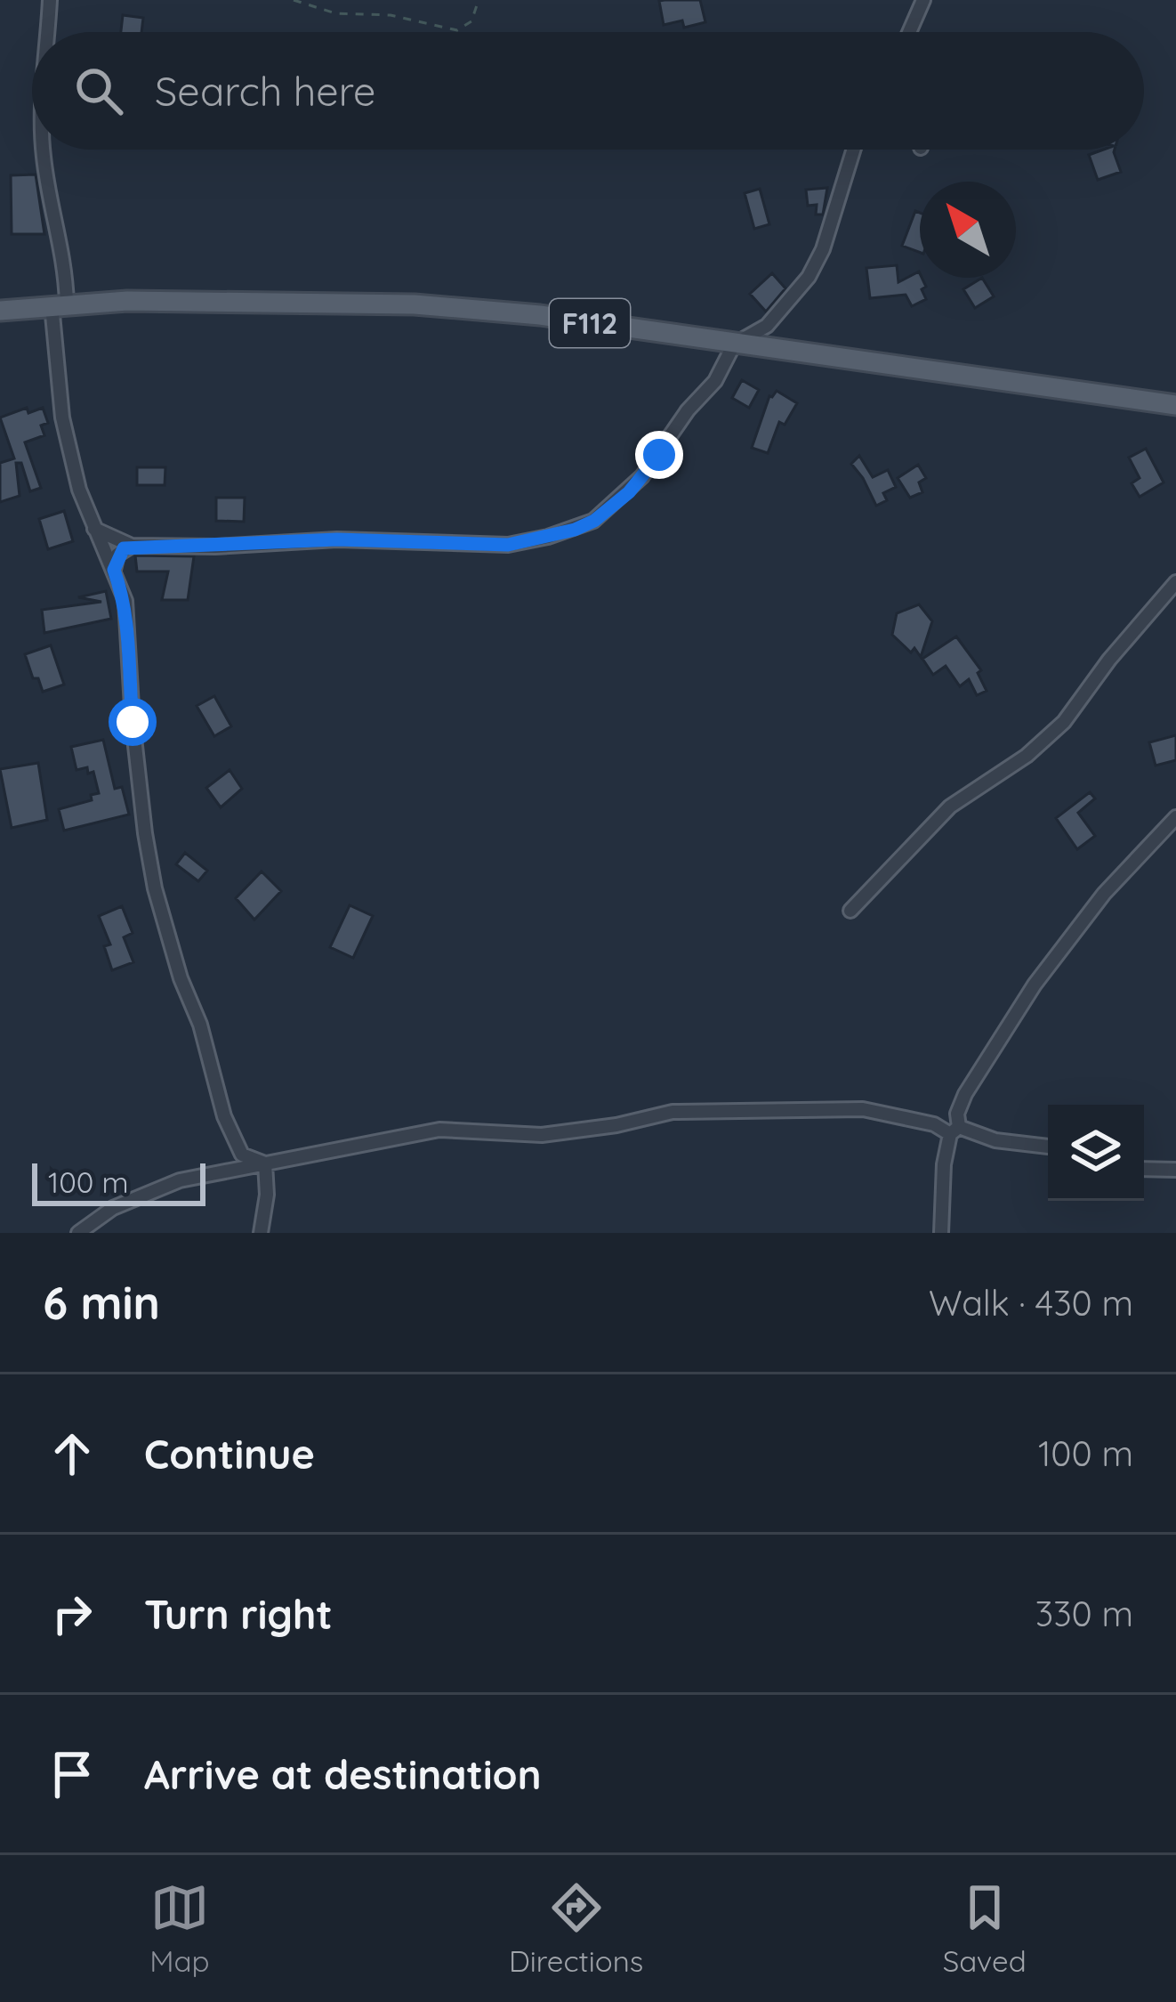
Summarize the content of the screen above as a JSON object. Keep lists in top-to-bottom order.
{
  "streets": {
    "main road": ["F112"]
  },
  "scale_bar": "100 m",
  "north": "top left",
  "page": {
    "search": "Search here",
    "scale": "100 m",
    "heading": ["6 min", "Walk · 430 m"],
    "list": [
      ["Continue", "100 m"],
      ["Turn right", "330 m"],
      "Arrive at destination"
    ],
    "nav": ["Map", "Directions", "Saved"]
  }
}
